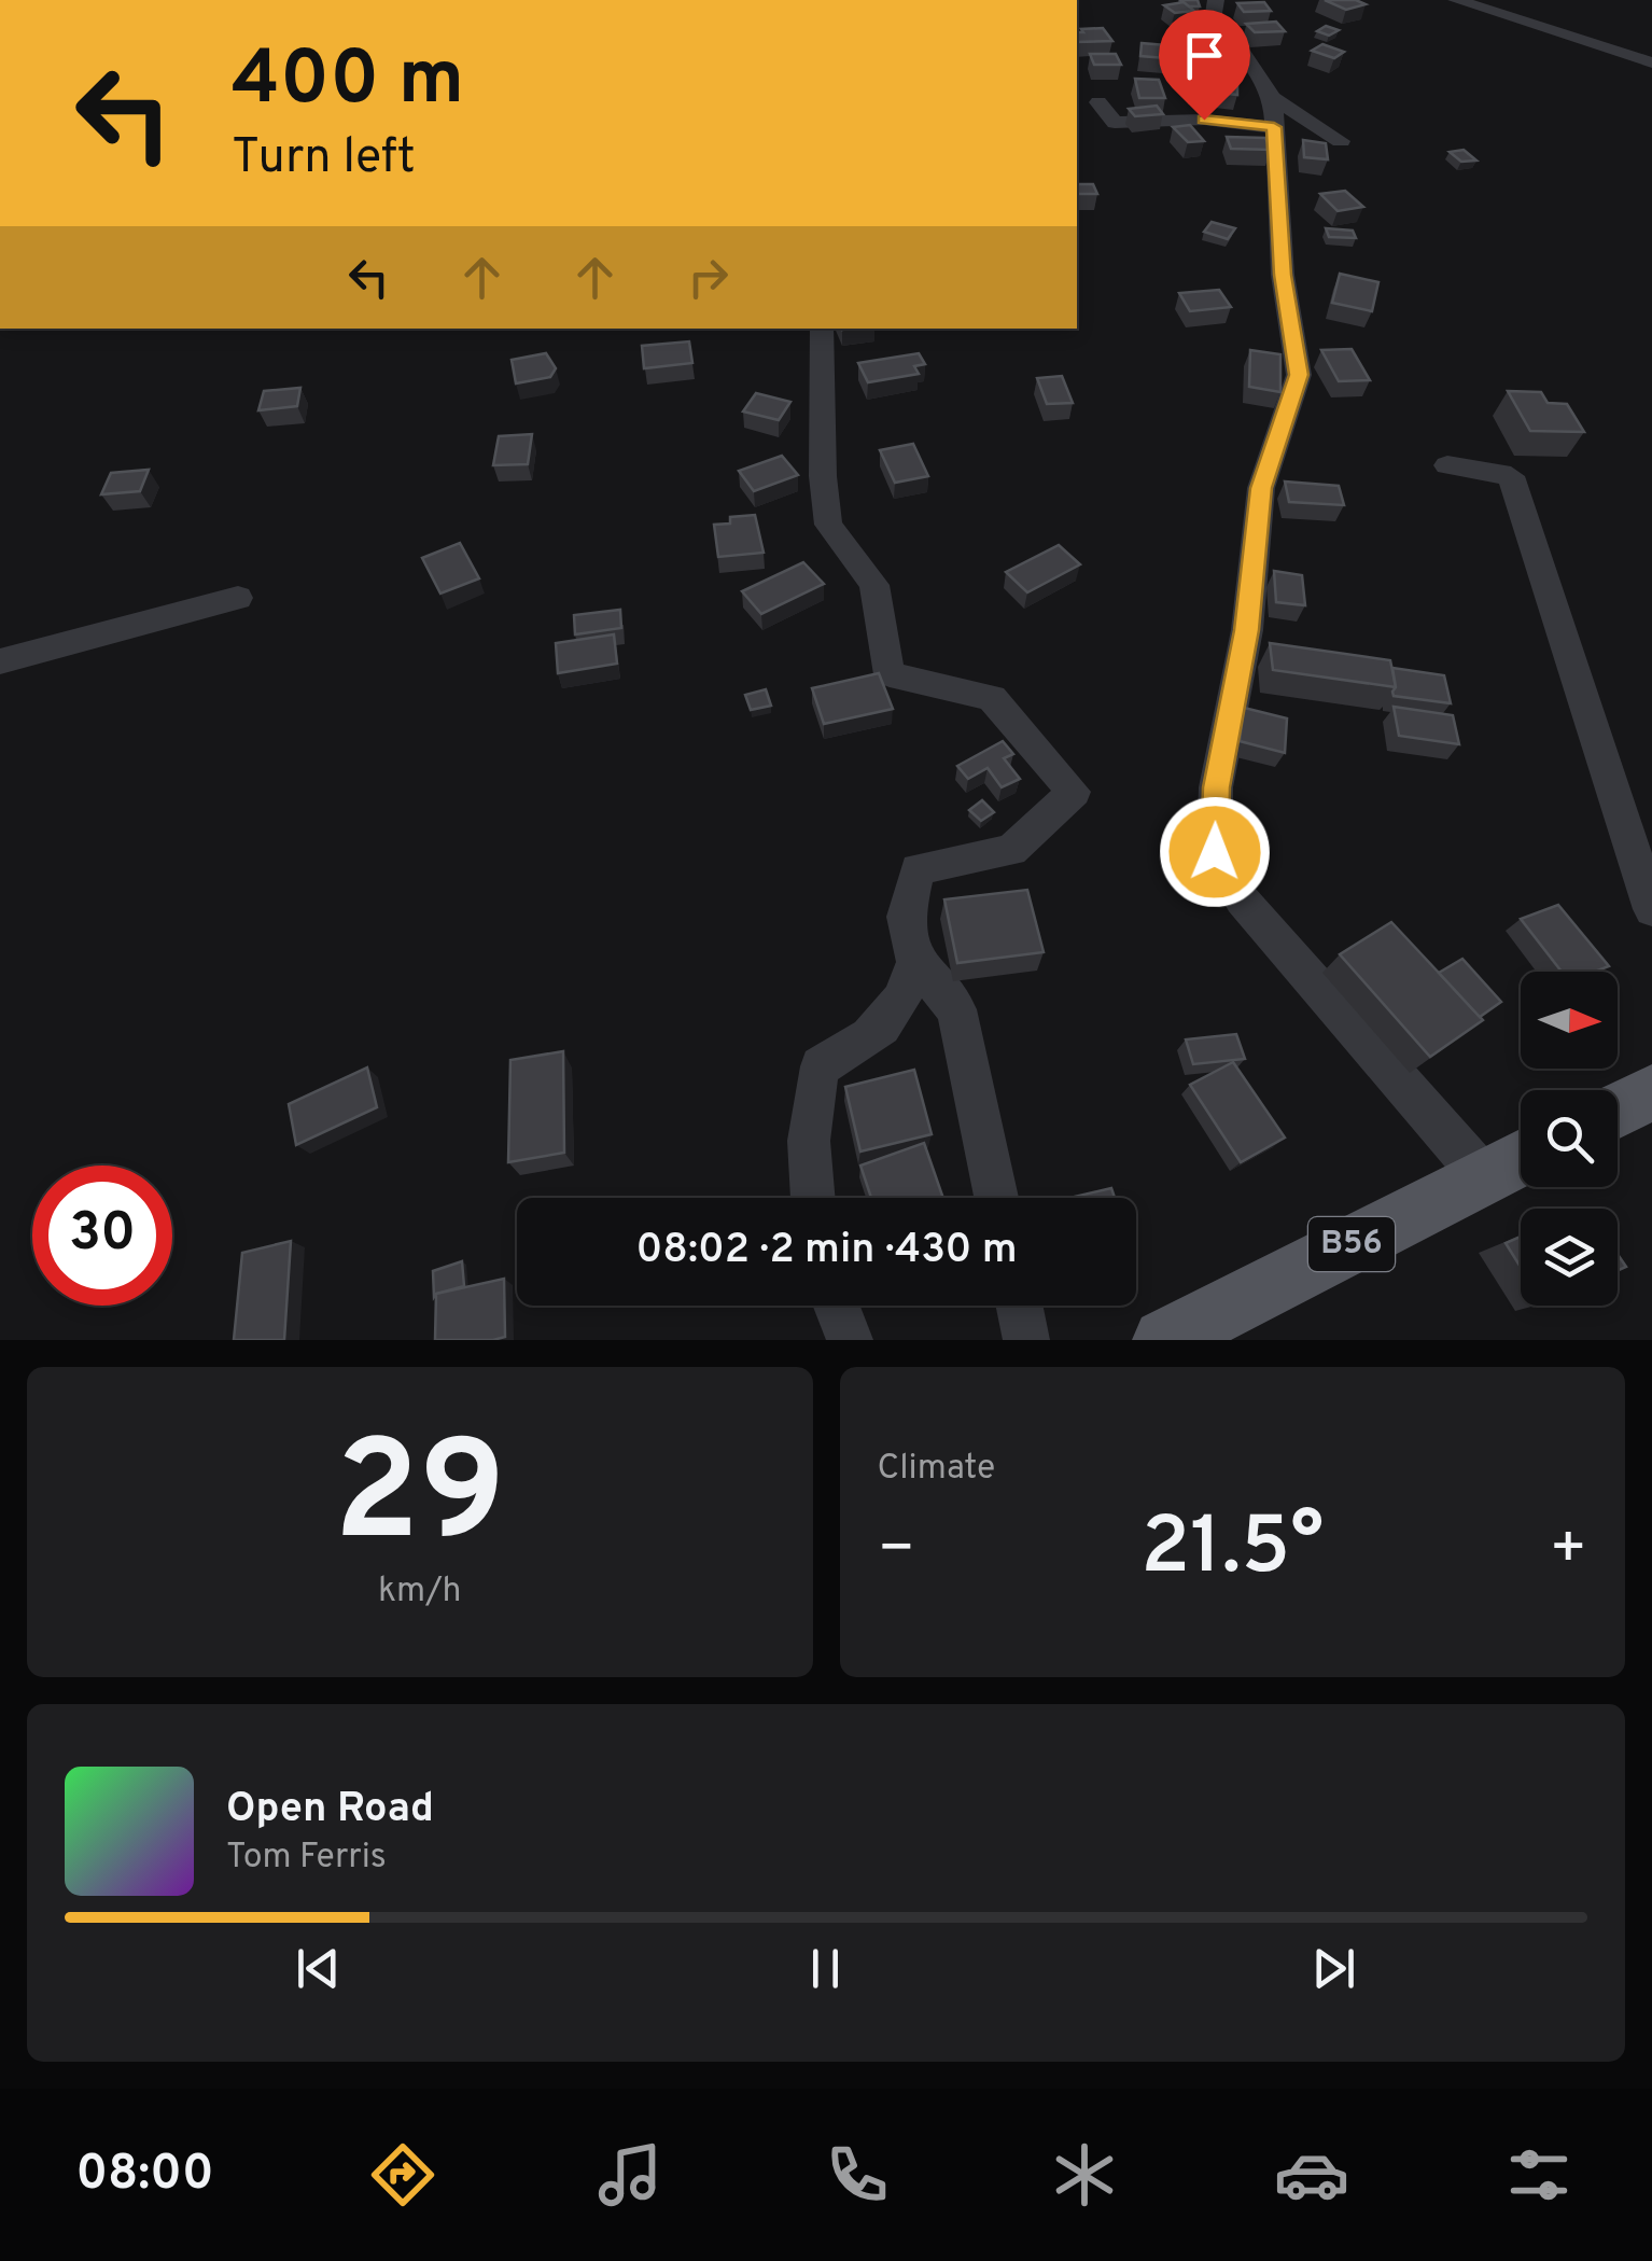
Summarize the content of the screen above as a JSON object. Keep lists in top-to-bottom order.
{
  "streets": {
    "main road": ["B56"]
  },
  "north": "right",
  "page": {
    "turn": ["400 m", "Turn left"],
    "limit": "30",
    "trip": "08:02 · 2 min · 430 m",
    "tile": [
      ["29", "km/h"],
      "Climate"
    ],
    "heat": ["−", "21.5°", "+"],
    "song": ["Open Road", "Tom Ferris"],
    "tabs": "08:00"
  }
}
